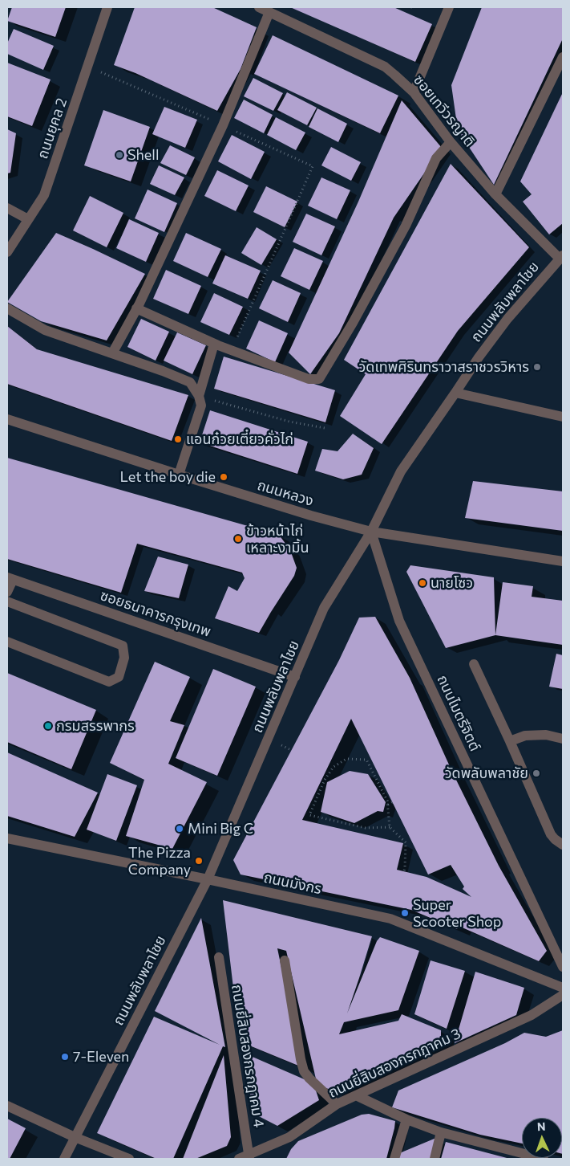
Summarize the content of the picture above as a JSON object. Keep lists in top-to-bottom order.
{
  "streets": {
    "street": [
      "ซอยเทวีวรญาติ",
      "ถนนยุคล 2",
      "ถนนพลับพลาไชย",
      "ถนนหลวง",
      "ซอยธนาคารกรุงเทพ",
      "ถนนไมตรีจิตต์",
      "ถนนมังกร",
      "ถนนยี่สิบสองกรกฎาคม 4",
      "ถนนยี่สิบสองกรกฎาคม 3"
    ]
  },
  "crossings": [
    ["ซอยเทวีวรญาติ", "ถนนพลับพลาไชย"],
    ["ถนนพลับพลาไชย", "ถนนหลวง"],
    ["ถนนพลับพลาไชย", "ซอยธนาคารกรุงเทพ"],
    ["ถนนพลับพลาไชย", "ถนนไมตรีจิตต์"],
    ["ถนนพลับพลาไชย", "ถนนมังกร"],
    ["ถนนหลวง", "ถนนไมตรีจิตต์"],
    ["ถนนยี่สิบสองกรกฎาคม 4", "ถนนยี่สิบสองกรกฎาคม 3"]
  ],
  "places": [
    "Shell",
    "วัดเทพศิรินทราวาสราชวรวิหาร",
    "แอนก๋วยเตี๋ยวคั่วไก่",
    "Let the boy die",
    "ข้าวหน้าไก่ เหลาะงามิ้น",
    "นายโซว",
    "กรมสรรพากร",
    "วัดพลับพลาชัย",
    "Mini Big C",
    "The Pizza Company",
    "Super Scooter Shop",
    "7-Eleven"
  ],
  "north": "top"
}
